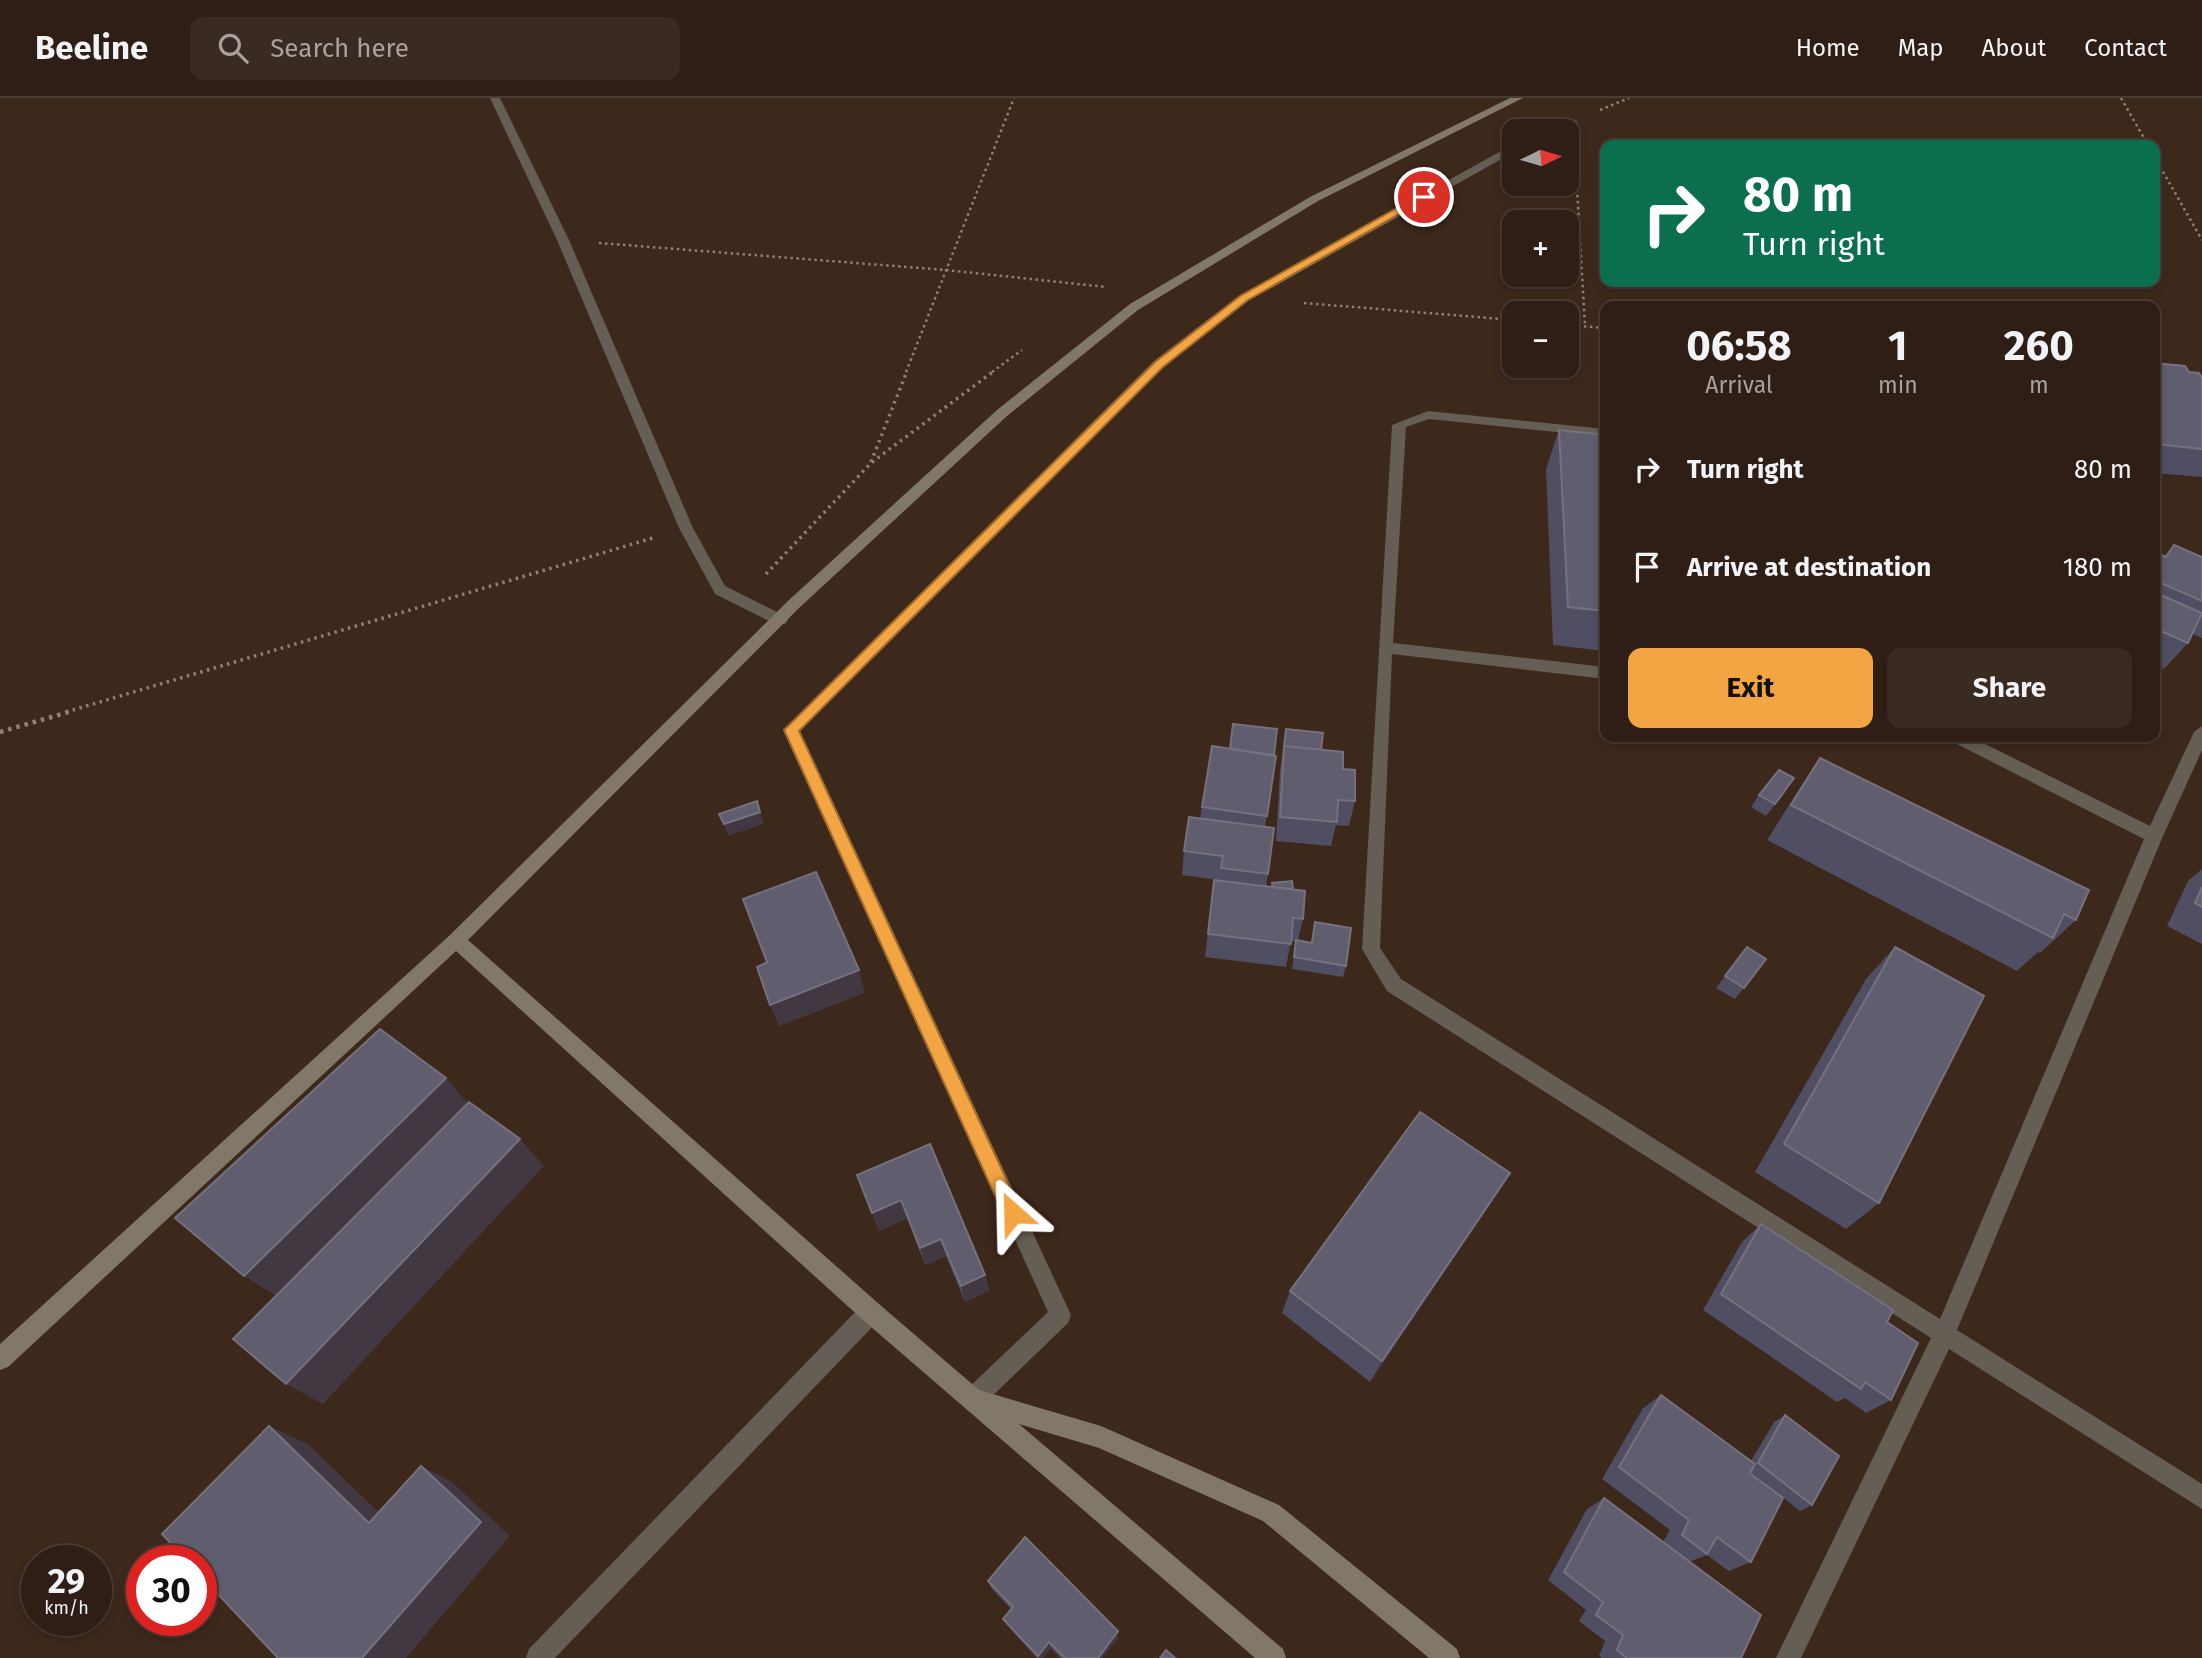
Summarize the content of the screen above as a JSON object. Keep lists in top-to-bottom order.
{
  "north": "right",
  "page": {
    "header": "Beeline",
    "search": "Search here",
    "nav": [
      "Home",
      "Map",
      "About",
      "Contact"
    ],
    "map_buttons": ["+", "−"],
    "turn": ["80 m", "Turn right"],
    "eta": [
      "06:58",
      "Arrival",
      "1",
      "min",
      "260",
      "m"
    ],
    "list": [
      {
        "name": "Turn right",
        "value": "80 m"
      },
      {
        "name": "Arrive at destination",
        "value": "180 m"
      }
    ],
    "buttons": ["Exit", "Share"],
    "speed": "29 km/h",
    "limit": "30"
  }
}
